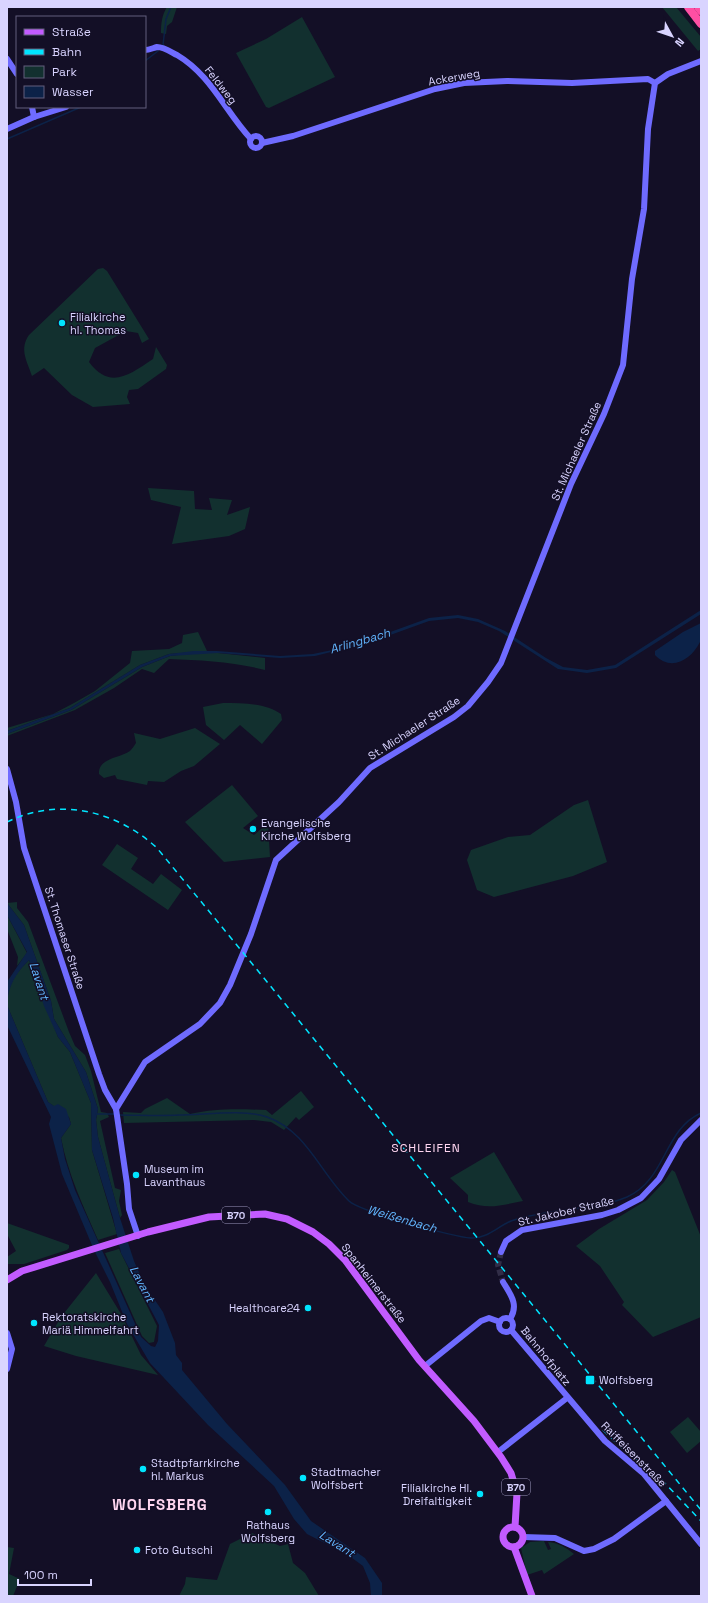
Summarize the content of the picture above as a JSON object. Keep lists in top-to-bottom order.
{
  "streets": {
    "main road": [
      "Ackerweg",
      "Feldweg",
      "St. Michaeler Straße",
      "St. Thomaser Straße",
      "St. Jakober Straße",
      "B70",
      "Spanheimerstraße",
      "Bahnhofplatz",
      "Raiffeisenstraße"
    ]
  },
  "crossings": [
    ["Ackerweg", "Feldweg"],
    ["Ackerweg", "St. Michaeler Straße"],
    ["St. Michaeler Straße", "St. Thomaser Straße"],
    ["Spanheimerstraße", "Bahnhofplatz"],
    ["Bahnhofplatz", "Raiffeisenstraße"]
  ],
  "districts": ["SCHLEIFEN", "WOLFSBERG"],
  "water": ["Arlingbach", "Lavant", "Weißenbach"],
  "places": {
    "other": [
      "Filialkirche hl. Thomas",
      "Evangelische Kirche Wolfsberg",
      "Museum im Lavanthaus",
      "Healthcare24",
      "Rektoratskirche Mariä Himmelfahrt",
      "Stadtpfarrkirche hl. Markus",
      "Stadtmacher Wolfsbert",
      "Filialkirche Hl. Dreifaltigkeit",
      "Rathaus Wolfsberg",
      "Foto Gutschi"
    ],
    "transit": ["Wolfsberg"]
  },
  "legend": [
    "Straße",
    "Bahn",
    "Park",
    "Wasser"
  ],
  "scale_bar": "100 m",
  "north": "bottom right"
}
